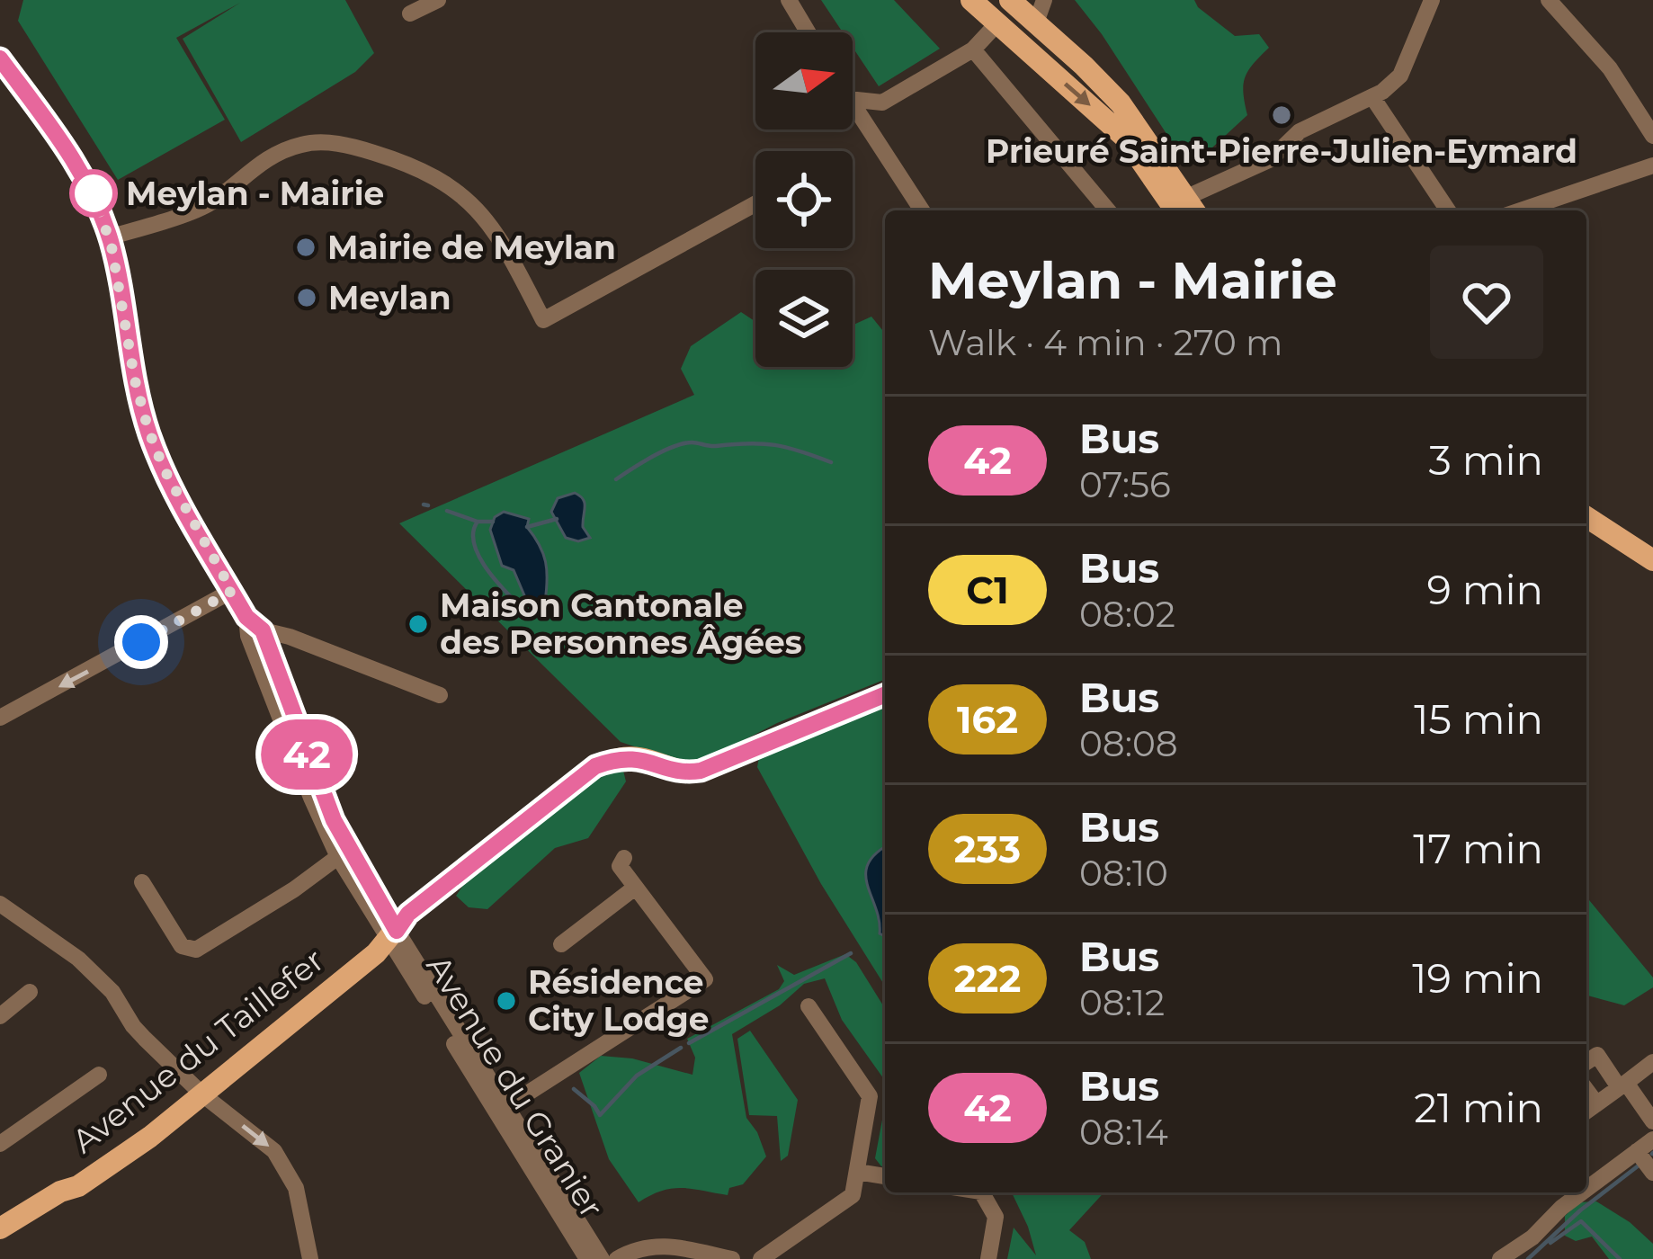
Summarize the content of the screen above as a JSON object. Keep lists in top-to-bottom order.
{
  "streets": {
    "main road": ["Avenue du Taillefer"],
    "street": ["Avenue du Granier"]
  },
  "crossings": [
    ["Avenue du Taillefer", "Avenue du Granier"]
  ],
  "places": [
    "Prieuré Saint-Pierre-Julien-Eymard",
    "Meylan - Mairie",
    "Mairie de Meylan",
    "Meylan",
    "Maison Cantonale des Personnes Âgées",
    "Résidence City Lodge"
  ],
  "lines": ["bus line 42"],
  "north": "right",
  "page": {
    "on_map": "42",
    "heading": ["Meylan - Mairie", "Walk · 4 min · 270 m"],
    "list": [
      {
        "mark": "42",
        "name": "Bus",
        "note": "07:56",
        "value": "3 min"
      },
      {
        "mark": "C1",
        "name": "Bus",
        "note": "08:02",
        "value": "9 min"
      },
      {
        "mark": "162",
        "name": "Bus",
        "note": "08:08",
        "value": "15 min"
      },
      {
        "mark": "233",
        "name": "Bus",
        "note": "08:10",
        "value": "17 min"
      },
      {
        "mark": "222",
        "name": "Bus",
        "note": "08:12",
        "value": "19 min"
      },
      {
        "mark": "42",
        "name": "Bus",
        "note": "08:14",
        "value": "21 min"
      }
    ]
  }
}
